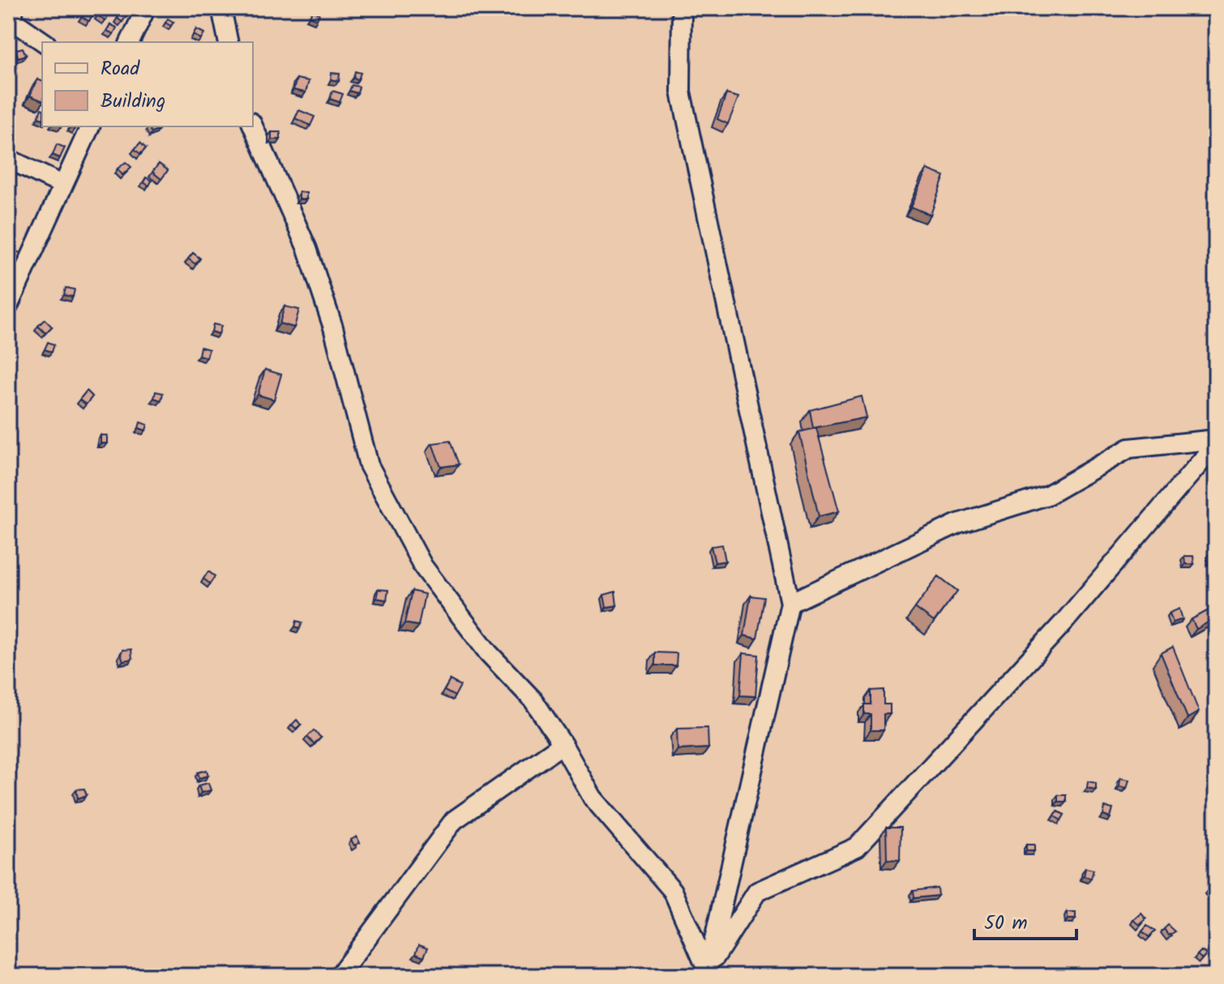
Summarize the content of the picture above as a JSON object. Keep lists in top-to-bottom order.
{
  "legend": ["Road", "Building"],
  "scale_bar": "50 m"
}
